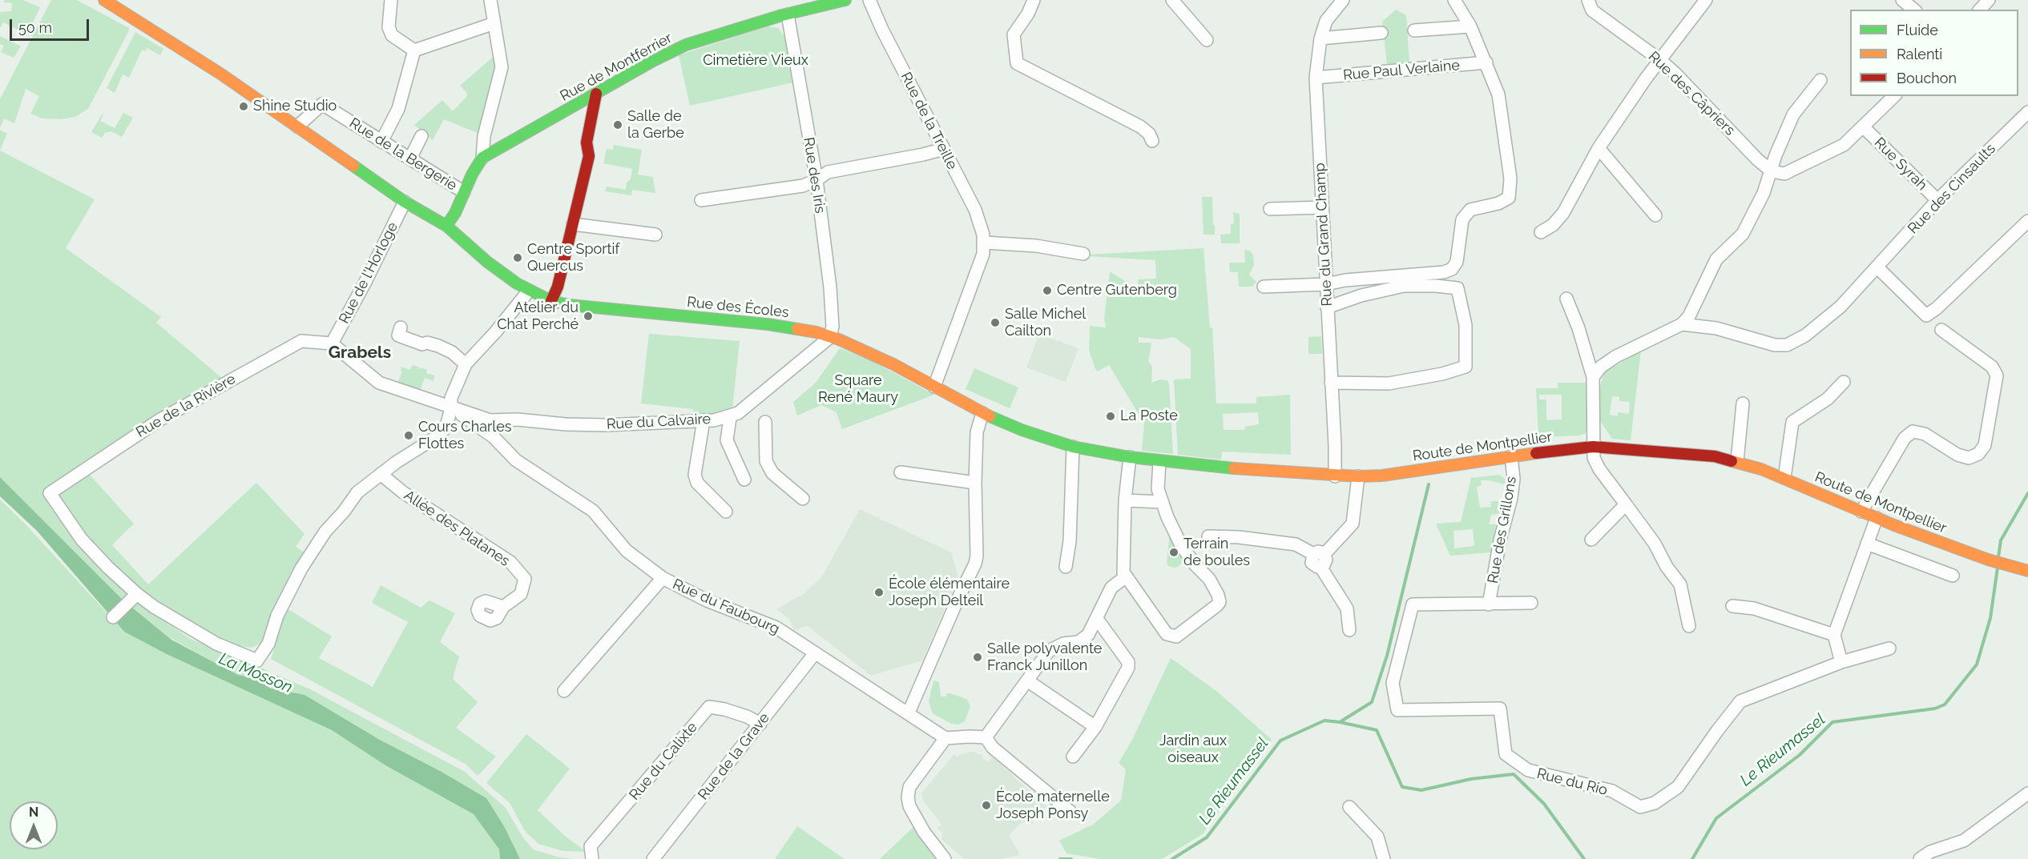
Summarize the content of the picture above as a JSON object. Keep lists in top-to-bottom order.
{
  "streets": {
    "street": [
      "Rue de Montferrier",
      "Rue Paul Verlaine",
      "Rue des Câpriers",
      "Rue de la Treille",
      "Rue de la Bergerie",
      "Rue Syrah",
      "Rue des Iris",
      "Rue des Cinsaults",
      "Rue du Grand Champ",
      "Rue de l'Horloge",
      "Rue des Écoles",
      "Rue de la Rivière",
      "Rue du Calvaire",
      "Route de Montpellier",
      "Allée des Platanes",
      "Rue des Grillons",
      "Rue du Faubourg",
      "Rue de la Grave",
      "Rue du Calixte",
      "Rue du Rio"
    ]
  },
  "crossings": [
    ["Rue de Montferrier", "Rue des Iris"],
    ["Rue Paul Verlaine", "Rue du Grand Champ"],
    ["Rue de la Treille", "Rue des Écoles"],
    ["Rue de la Treille", "Route de Montpellier"],
    ["Rue de la Bergerie", "Rue des Écoles"],
    ["Rue Syrah", "Rue des Cinsaults"],
    ["Rue des Iris", "Rue des Écoles"],
    ["Rue des Iris", "Rue du Calvaire"],
    ["Rue du Grand Champ", "Route de Montpellier"],
    ["Rue de l'Horloge", "Rue des Écoles"],
    ["Rue de l'Horloge", "Rue de la Rivière"],
    ["Rue des Écoles", "Rue du Calvaire"],
    ["Rue des Écoles", "Route de Montpellier"],
    ["Rue du Calvaire", "Rue du Faubourg"],
    ["Route de Montpellier", "Rue des Grillons"],
    ["Rue des Grillons", "Rue du Rio"],
    ["Rue du Faubourg", "Rue de la Grave"],
    ["Rue de la Grave", "Rue du Calixte"]
  ],
  "districts": ["Grabels"],
  "water": ["La Mosson", "Le Rieumassel"],
  "parks": ["Cimetière Vieux", "Square René Maury", "Jardin aux oiseaux"],
  "places": [
    "Shine Studio",
    "Salle de la Gerbe",
    "Centre Sportif Quercus",
    "Centre Gutenberg",
    "Atelier du Chat Perché",
    "Salle Michel Cailton",
    "La Poste",
    "Cours Charles Flottes",
    "Terrain de boules",
    "École élémentaire Joseph Delteil",
    "Salle polyvalente Franck Junillon",
    "École maternelle Joseph Ponsy"
  ],
  "legend": ["Fluide", "Ralenti", "Bouchon"],
  "scale_bar": "50 m",
  "north": "top"
}
